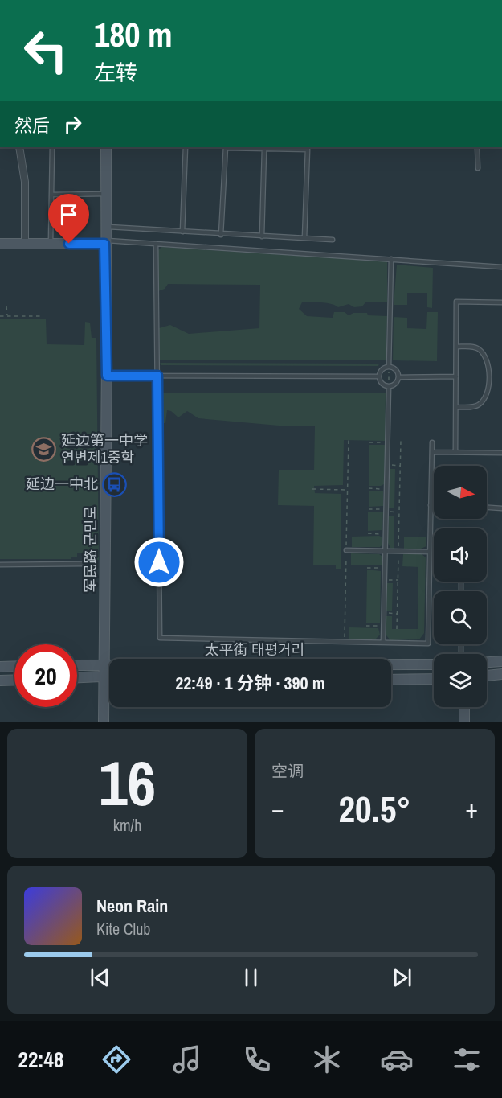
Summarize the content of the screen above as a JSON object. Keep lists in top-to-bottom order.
{
  "streets": {
    "street": ["军民路 군민로", "太平街 태평거리"]
  },
  "crossings": [
    ["军民路 군민로", "太平街 태평거리"]
  ],
  "places": {
    "school or university": ["延边第一中学 연변제1중학"],
    "bus stop": ["延边一中北"]
  },
  "north": "right",
  "page": {
    "turn": ["180 m", "左转"],
    "then": "然后",
    "limit": "20",
    "trip": "22:49 · 1 分钟 · 390 m",
    "tile": [
      ["16", "km/h"],
      "空调"
    ],
    "heat": ["−", "20.5°", "+"],
    "song": ["Neon Rain", "Kite Club"],
    "tabs": "22:48"
  }
}
